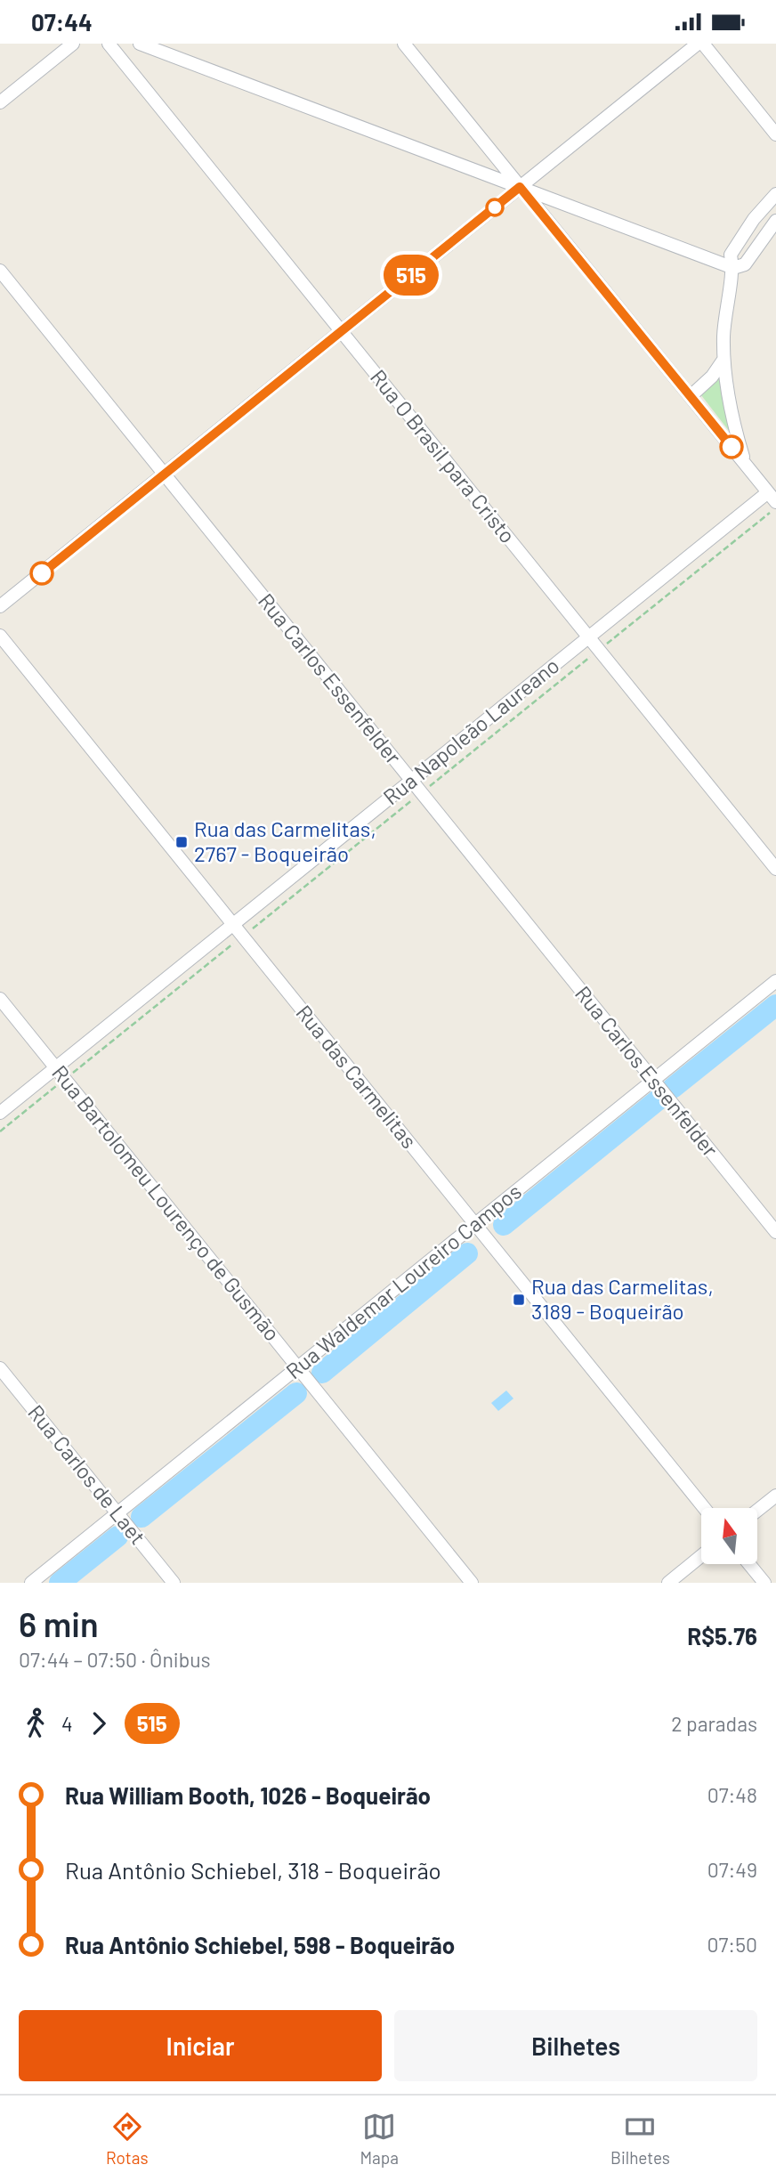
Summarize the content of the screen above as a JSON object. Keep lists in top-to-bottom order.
{
  "streets": {
    "street": [
      "Rua O Brasil para Cristo",
      "Rua Carlos Essenfelder",
      "Rua Napoleão Laureano",
      "Rua das Carmelitas",
      "Rua Bartolomeu Lourenço de Gusmão",
      "Rua Waldemar Loureiro Campos",
      "Rua Carlos de Laet"
    ]
  },
  "crossings": [
    ["Rua O Brasil para Cristo", "Rua Napoleão Laureano"],
    ["Rua Carlos Essenfelder", "Rua Napoleão Laureano"],
    ["Rua Carlos Essenfelder", "Rua Waldemar Loureiro Campos"],
    ["Rua Napoleão Laureano", "Rua das Carmelitas"],
    ["Rua Napoleão Laureano", "Rua Bartolomeu Lourenço de Gusmão"],
    ["Rua das Carmelitas", "Rua Waldemar Loureiro Campos"],
    ["Rua Bartolomeu Lourenço de Gusmão", "Rua Waldemar Loureiro Campos"],
    ["Rua Waldemar Loureiro Campos", "Rua Carlos de Laet"]
  ],
  "places": {
    "transit": ["Rua das Carmelitas, 2767 - Boqueirão", "Rua das Carmelitas, 3189 - Boqueirão"]
  },
  "lines": ["bus line 515"],
  "north": "top",
  "page": {
    "status": "07:44",
    "on_map": "515",
    "heading": ["6 min", "07:44 – 07:50 · Ônibus", "R$5.76"],
    "legs": ["4", "515", "2 paradas"],
    "list": [
      {
        "name": "Rua William Booth, 1026 - Boqueirão",
        "value": "07:48"
      },
      {
        "name": "Rua Antônio Schiebel, 318 - Boqueirão",
        "value": "07:49"
      },
      {
        "name": "Rua Antônio Schiebel, 598 - Boqueirão",
        "value": "07:50"
      }
    ],
    "buttons": ["Iniciar", "Bilhetes"],
    "tabs": ["Rotas", "Mapa", "Bilhetes"]
  }
}
